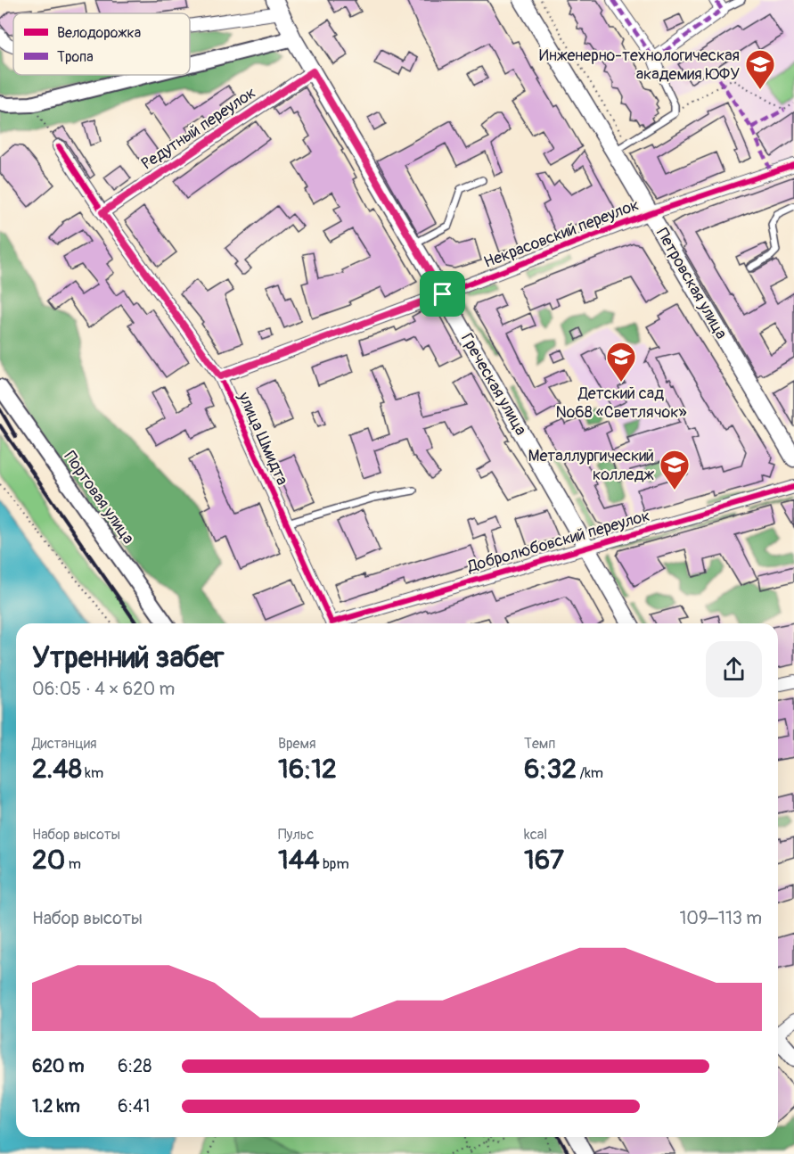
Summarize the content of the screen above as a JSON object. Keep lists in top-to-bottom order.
{
  "streets": {
    "main road": ["Петровская улица", "Греческая улица"],
    "street": [
      "Редутный переулок",
      "Некрасовский переулок",
      "улица Шмидта",
      "Портовая улица",
      "Добролюбовский переулок"
    ]
  },
  "crossings": [
    ["Редутный переулок", "Греческая улица"],
    ["Редутный переулок", "улица Шмидта"],
    ["Некрасовский переулок", "Петровская улица"],
    ["Некрасовский переулок", "Греческая улица"],
    ["Некрасовский переулок", "улица Шмидта"],
    ["Греческая улица", "Добролюбовский переулок"],
    ["улица Шмидта", "Добролюбовский переулок"]
  ],
  "places": {
    "school or university": ["Инженерно-технологическая академия ЮФУ", "Детский сад №68 «Светлячок»", "Металлургический колледж"]
  },
  "legend": ["Велодорожка", "Тропа"],
  "page": {
    "heading": ["Утренний забег", "06:05 · 4 × 620 m"],
    "stats": [
      ["Дистанция", "2.48 km"],
      ["Время", "16:12"],
      ["Темп", "6:32 /km"],
      ["Набор высоты", "20 m"],
      ["Пульс", "144 bpm"],
      ["kcal", "167"]
    ],
    "chart": ["Набор высоты", "109–113 m"],
    "list": [
      {
        "name": "620 m",
        "note": "6:28"
      },
      {
        "name": "1.2 km",
        "note": "6:41"
      }
    ]
  }
}
